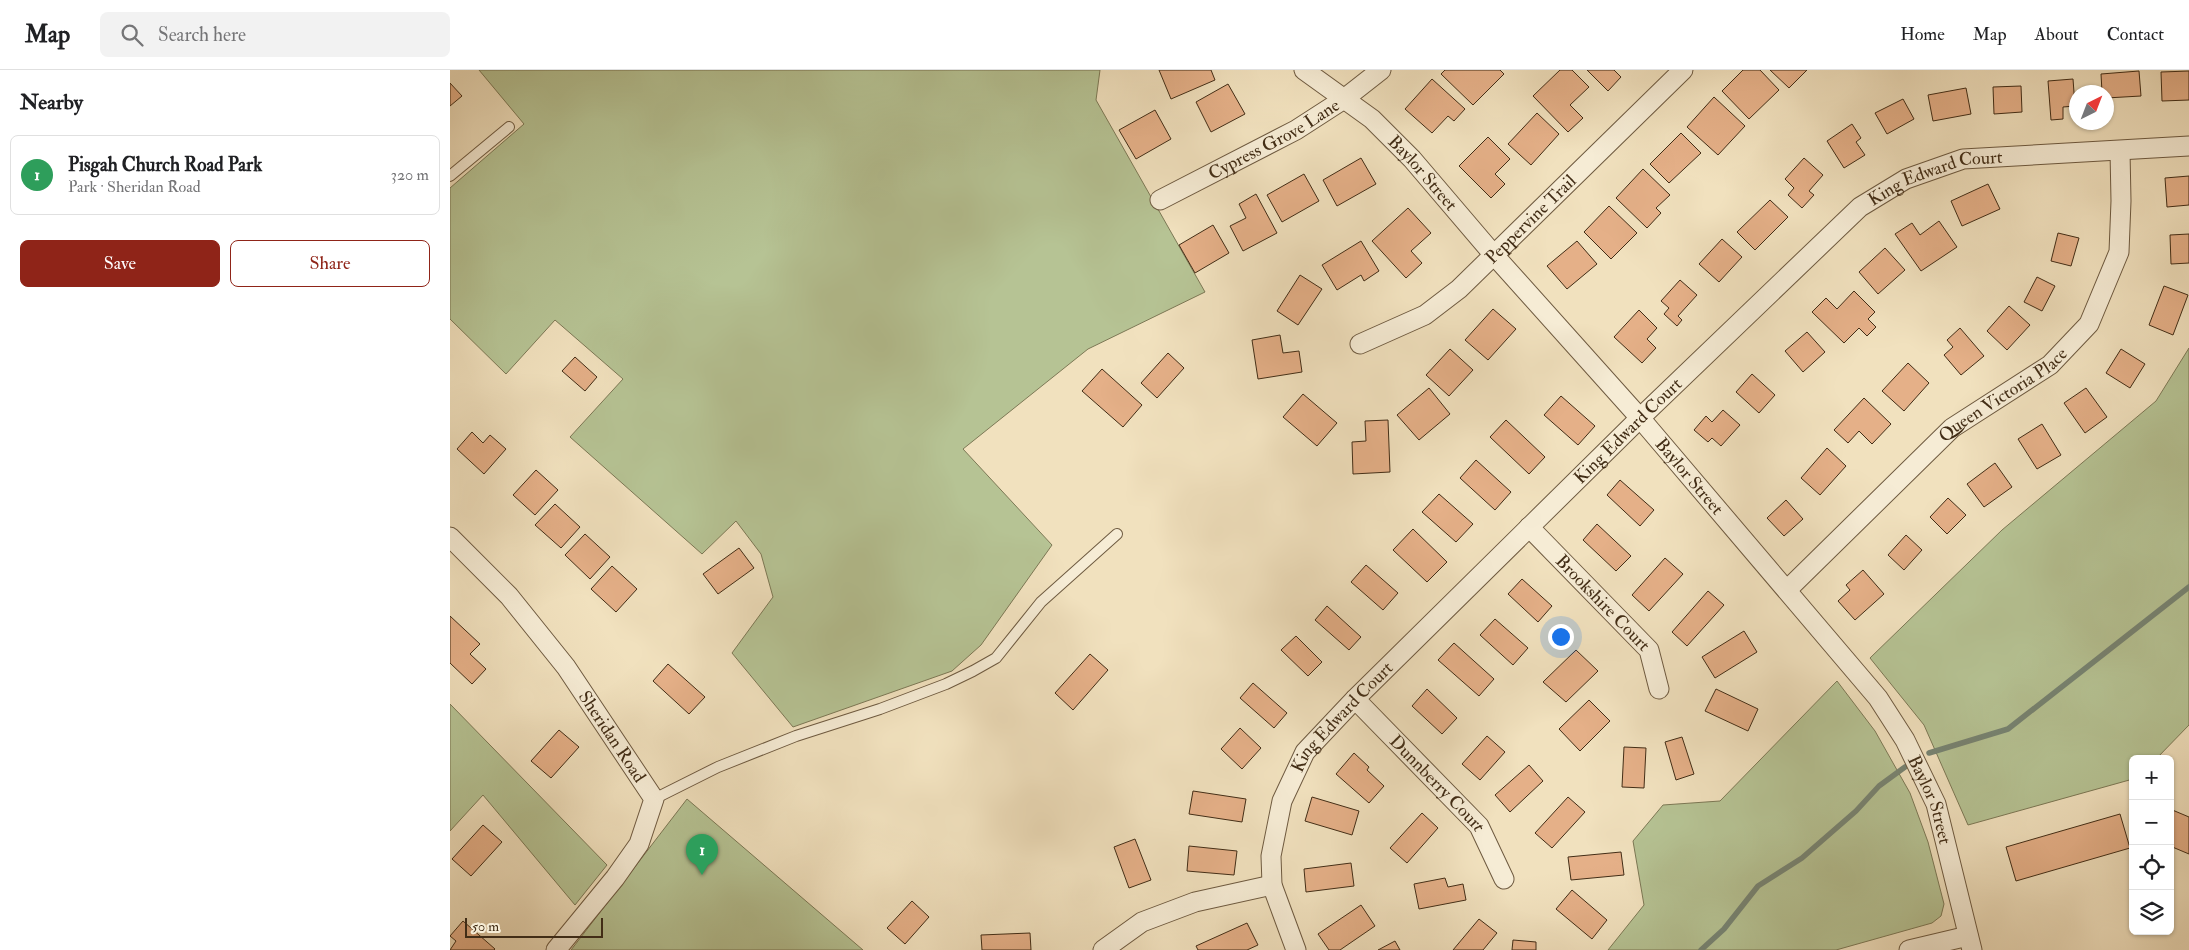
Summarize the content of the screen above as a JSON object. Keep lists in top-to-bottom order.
{
  "streets": {
    "street": [
      "Cypress Grove Lane",
      "Baylor Street",
      "King Edward Court",
      "Peppervine Trail",
      "Queen Victoria Place",
      "Brookshire Court",
      "Sheridan Road",
      "Dunnberry Court"
    ]
  },
  "crossings": [
    ["Cypress Grove Lane", "Baylor Street"],
    ["Baylor Street", "King Edward Court"],
    ["Baylor Street", "Peppervine Trail"],
    ["Baylor Street", "Queen Victoria Place"],
    ["King Edward Court", "Queen Victoria Place"],
    ["King Edward Court", "Brookshire Court"],
    ["King Edward Court", "Dunnberry Court"]
  ],
  "scale_bar": "50 m",
  "north": "top right",
  "page": {
    "header": "Map",
    "search": "Search here",
    "nav": [
      "Home",
      "Map",
      "About",
      "Contact"
    ],
    "heading": "Nearby",
    "list": [
      {
        "mark": "1",
        "name": "Pisgah Church Road Park",
        "note": "Park · Sheridan Road",
        "value": "320 m"
      }
    ],
    "buttons": ["Save", "Share"],
    "map_buttons": ["+", "−"],
    "pins": "1",
    "scale": "50 m"
  }
}
